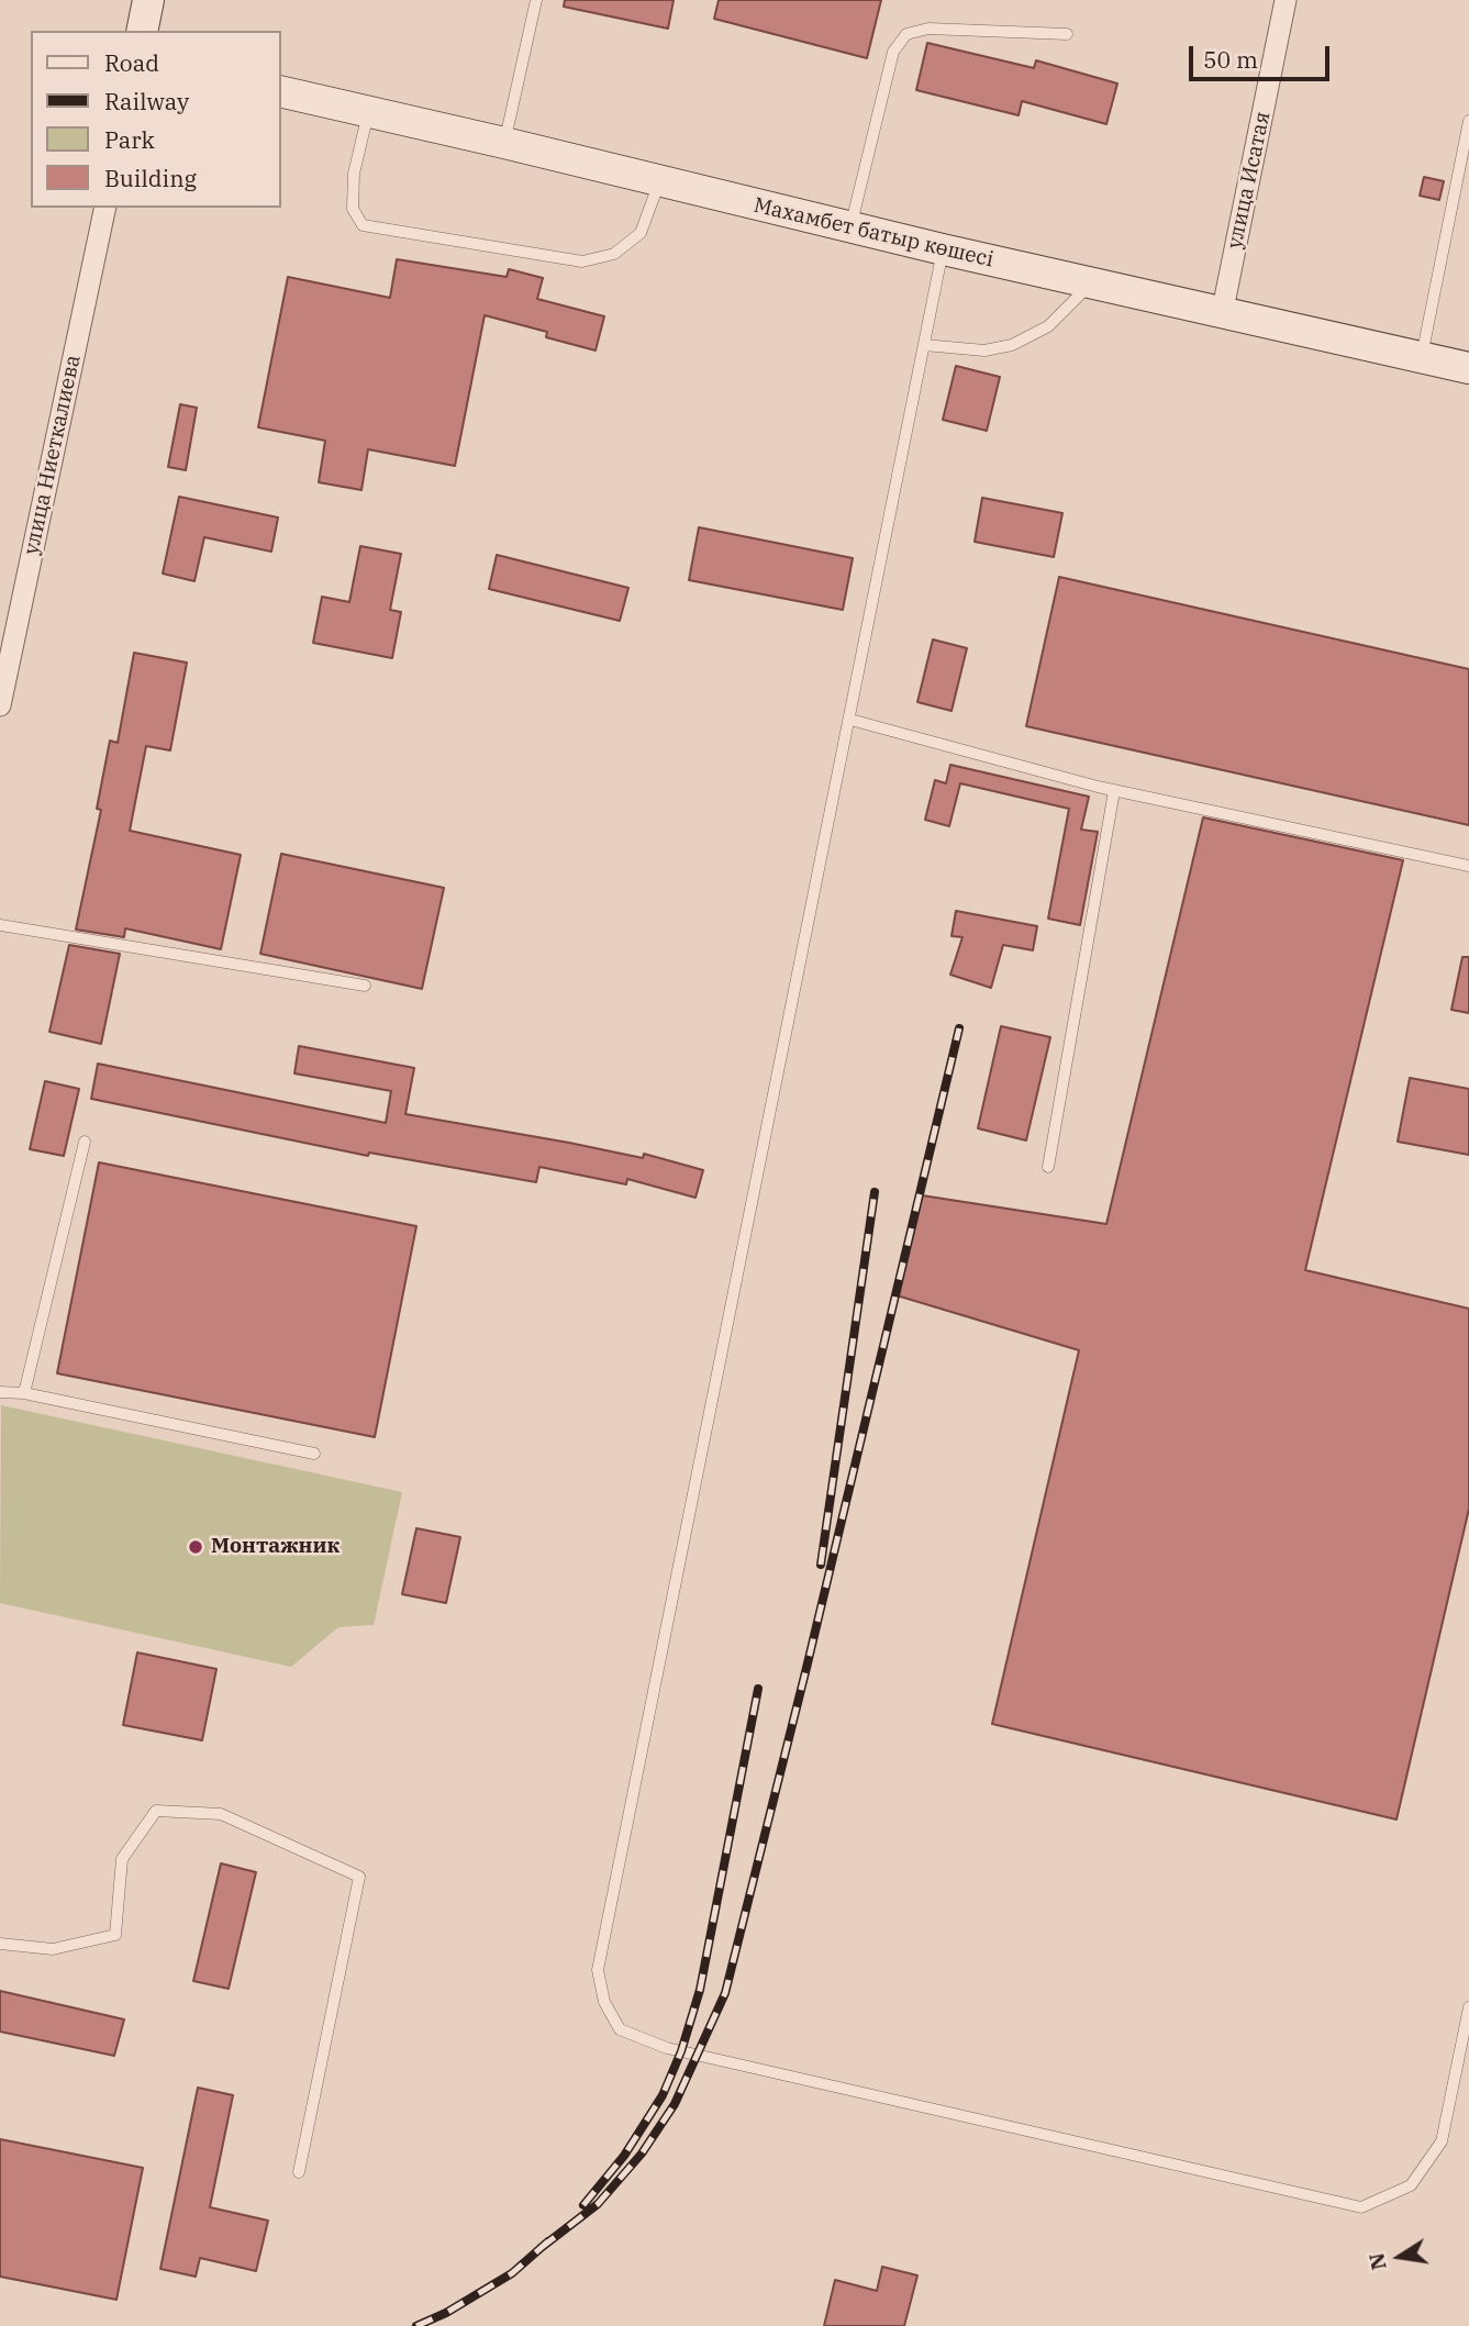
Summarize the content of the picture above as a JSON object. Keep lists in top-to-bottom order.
{
  "streets": {
    "street": ["улица Исатая", "Махамбет батыр көшесі", "улица Ниеткалиева"]
  },
  "crossings": [
    ["улица Исатая", "Махамбет батыр көшесі"]
  ],
  "places": ["Монтажник"],
  "legend": [
    "Road",
    "Railway",
    "Park",
    "Building"
  ],
  "scale_bar": "50 m",
  "north": "left"
}
